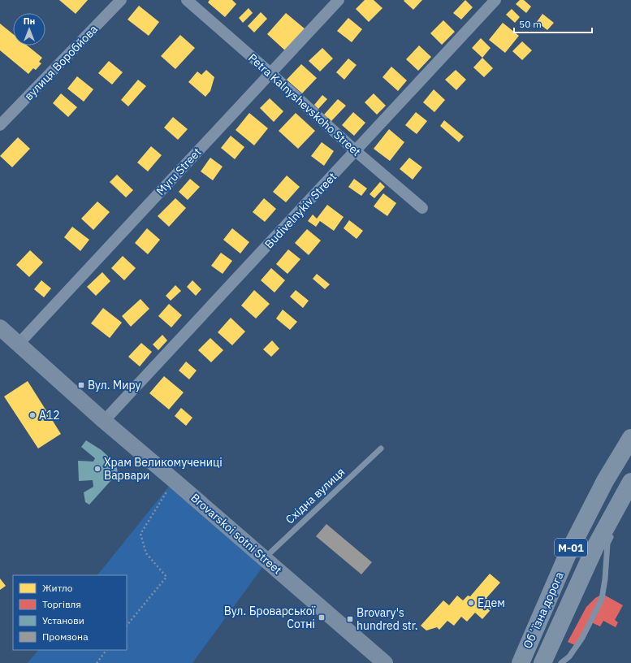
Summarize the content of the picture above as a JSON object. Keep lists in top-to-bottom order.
{
  "streets": {
    "highway": ["М-01", "Обʼїзна дорога"],
    "street": [
      "вулиця Воробйова",
      "Petra Kalnyshevskoho Street",
      "Myru Street",
      "Budivelnykiv Street",
      "Brovarskoi sotni Street"
    ],
    "lane": ["Східна вулиця"]
  },
  "crossings": [
    ["Petra Kalnyshevskoho Street", "Myru Street"],
    ["Petra Kalnyshevskoho Street", "Budivelnykiv Street"],
    ["Myru Street", "Brovarskoi sotni Street"],
    ["Budivelnykiv Street", "Brovarskoi sotni Street"],
    ["Східна вулиця", "Brovarskoi sotni Street"]
  ],
  "places": {
    "transit": ["Вул. Миру", "Вул. Броварської Cотні", "Brovary's hundred str."],
    "other": ["А12", "Храм Великомучениці Варвари", "Едем"]
  },
  "legend": [
    "Житло",
    "Торгівля",
    "Установи",
    "Промзона"
  ],
  "scale_bar": "50 m",
  "north": "top"
}
